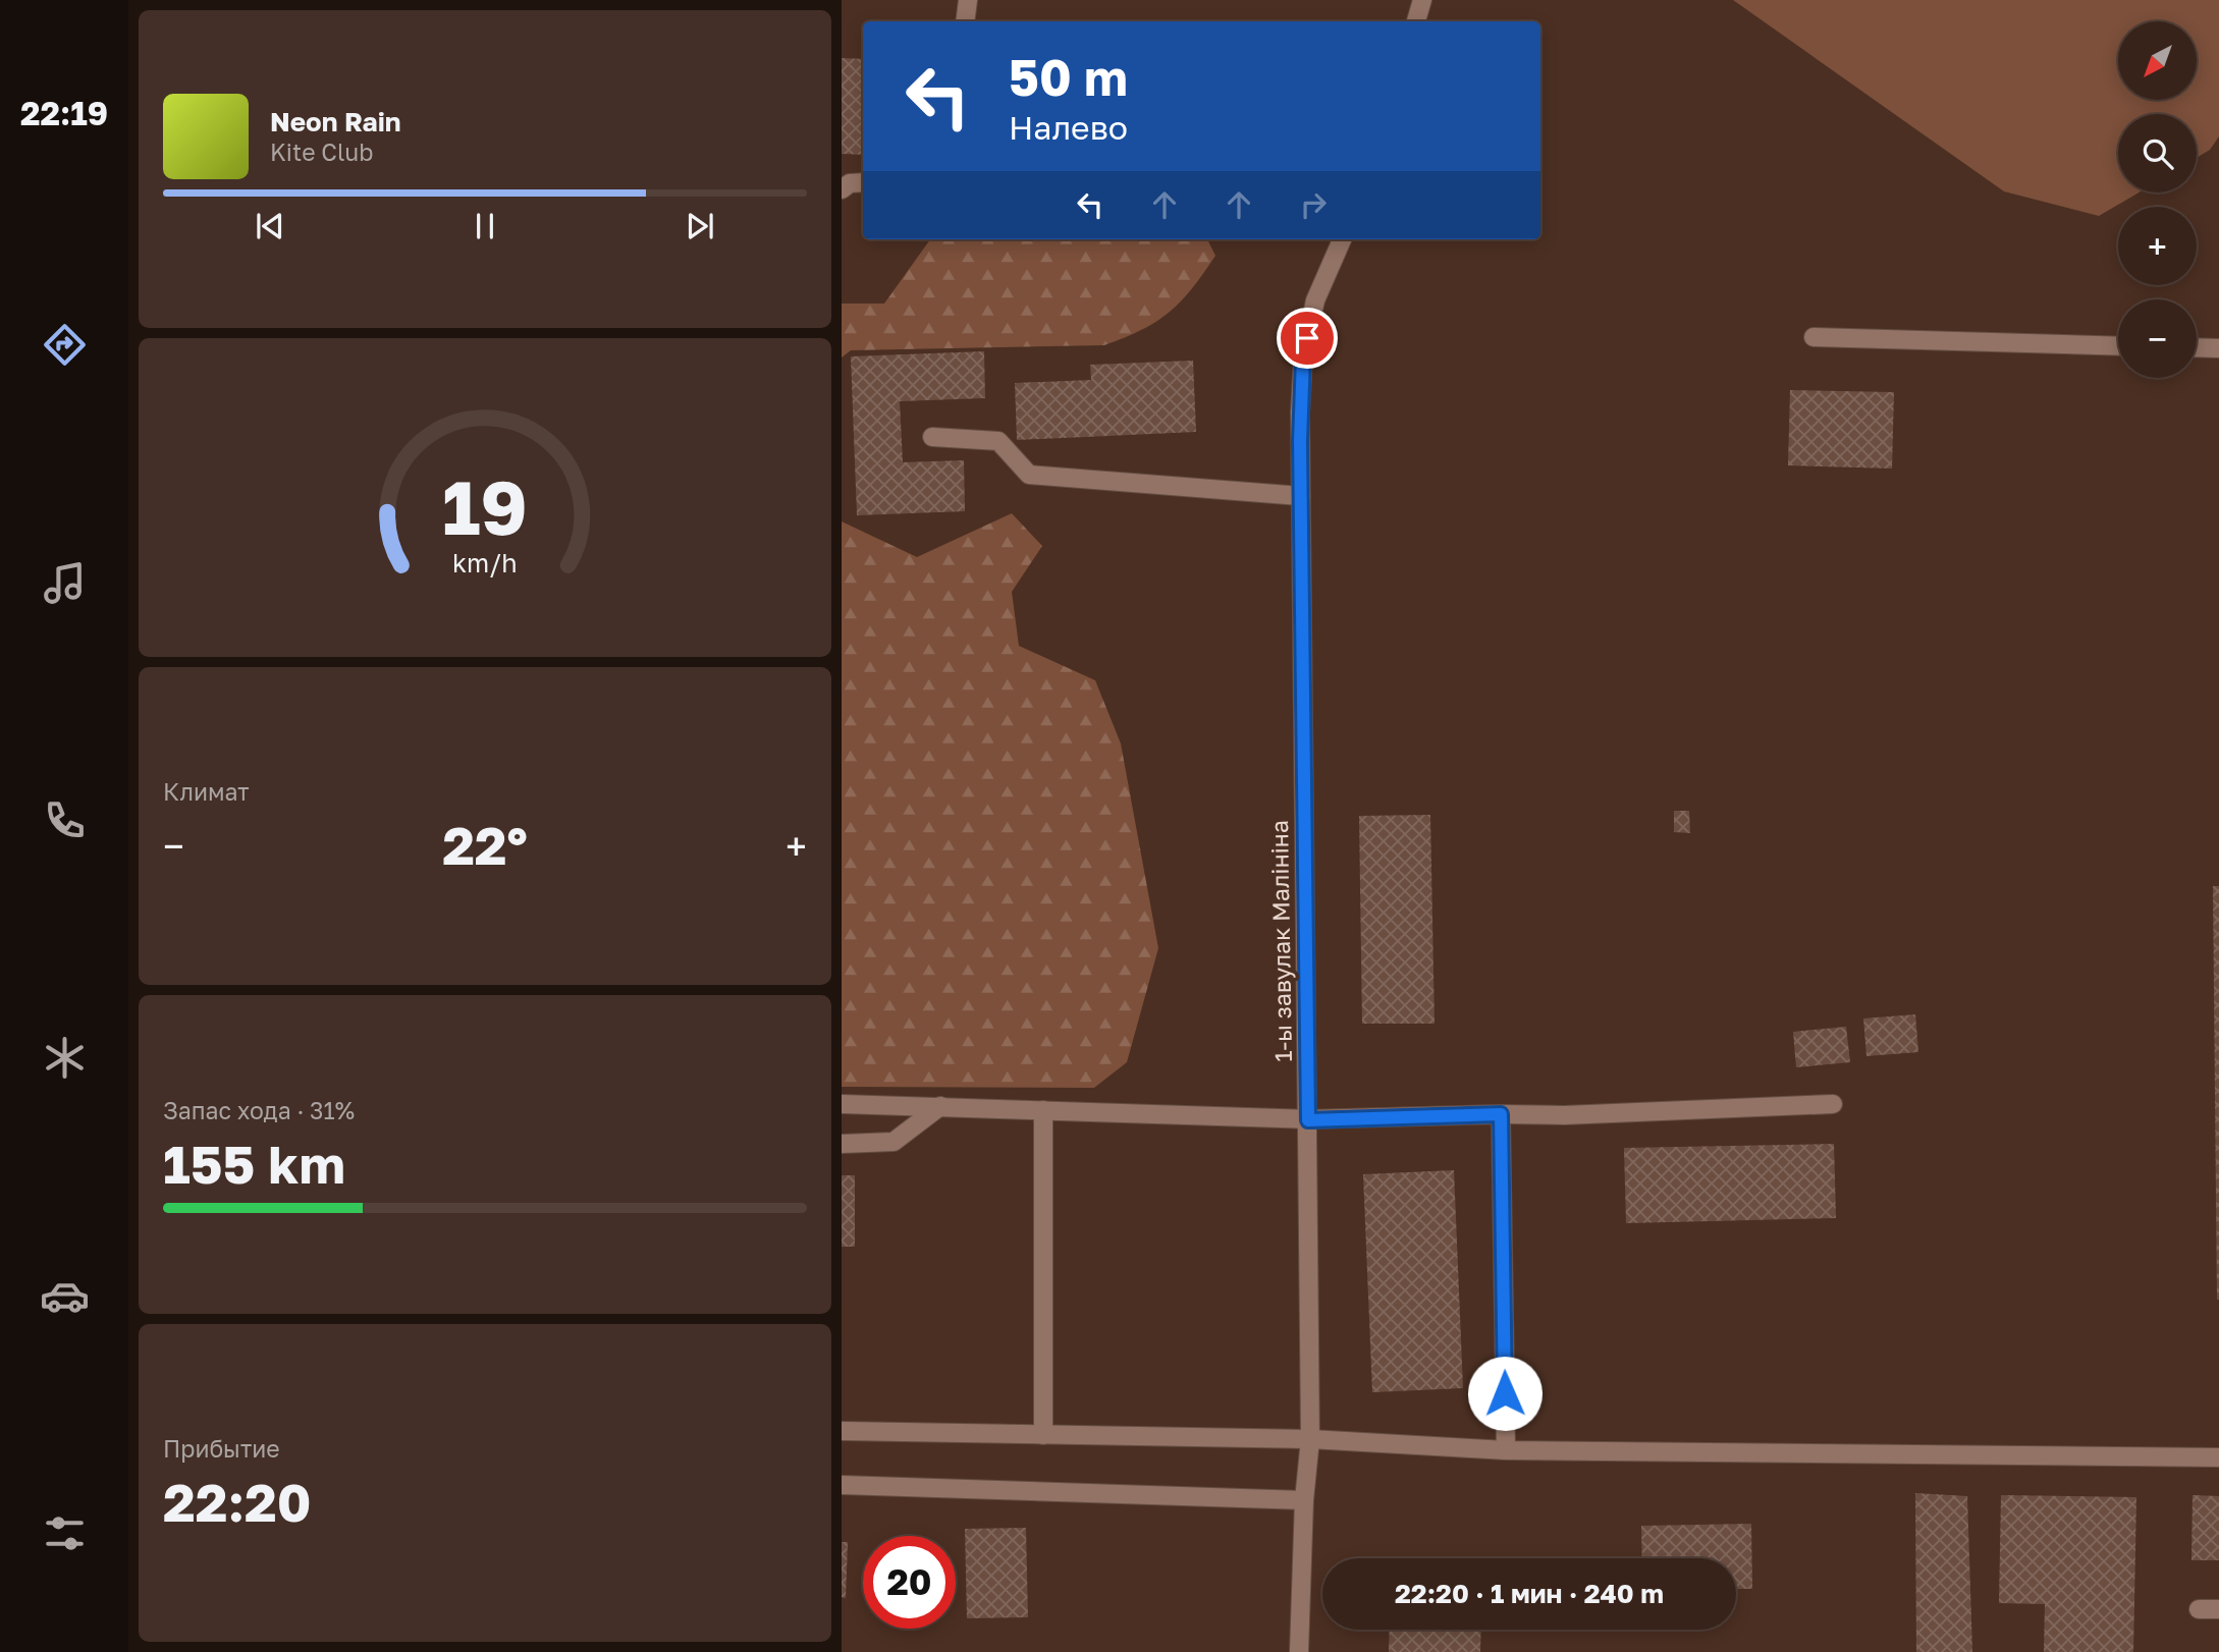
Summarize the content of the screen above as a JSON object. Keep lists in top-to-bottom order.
{
  "streets": {
    "street": ["1-ы завулак Малініна"]
  },
  "north": "bottom left",
  "page": {
    "tabs": "22:19",
    "map_buttons": ["+", "−"],
    "turn": ["50 m", "Налево"],
    "song": ["Neon Rain", "Kite Club"],
    "tile": [
      "Климат",
      ["Запас хода · 31%", "155 km"],
      ["Прибытие", "22:20"]
    ],
    "heat": ["−", "22°", "+"],
    "limit": "20",
    "trip": "22:20 · 1 мин · 240 m",
    "gauge": ["19", "km/h"]
  }
}
